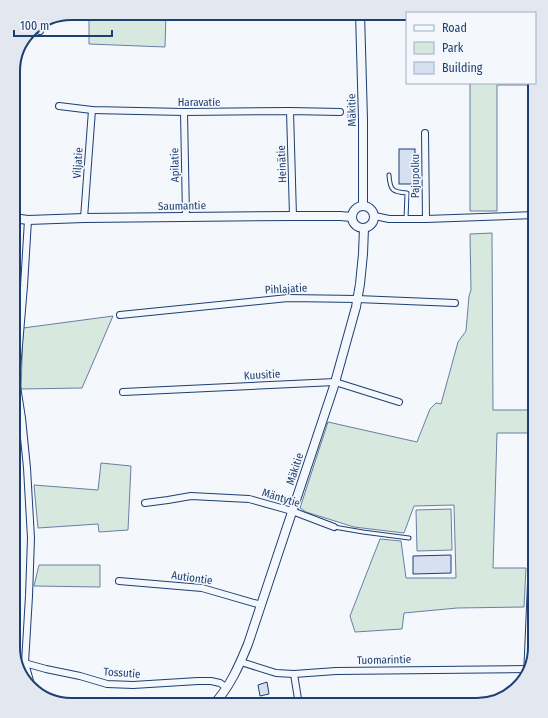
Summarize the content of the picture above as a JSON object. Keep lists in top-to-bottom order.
{
  "streets": {
    "street": [
      "Haravatie",
      "Mäkitie",
      "Viljatie",
      "Heinätie",
      "Apilatie",
      "Pajupolku",
      "Saumantie",
      "Pihlajatie",
      "Kuusitie",
      "Mäntytie",
      "Autiontie",
      "Tuomarintie",
      "Tossutie"
    ]
  },
  "crossings": [
    ["Haravatie", "Viljatie"],
    ["Haravatie", "Heinätie"],
    ["Haravatie", "Apilatie"],
    ["Mäkitie", "Saumantie"],
    ["Mäkitie", "Pihlajatie"],
    ["Mäkitie", "Kuusitie"],
    ["Mäkitie", "Mäntytie"],
    ["Mäkitie", "Autiontie"],
    ["Mäkitie", "Tuomarintie"],
    ["Mäkitie", "Tossutie"],
    ["Viljatie", "Saumantie"],
    ["Heinätie", "Saumantie"],
    ["Apilatie", "Saumantie"]
  ],
  "legend": ["Road", "Park", "Building"],
  "scale_bar": "100 m"
}
